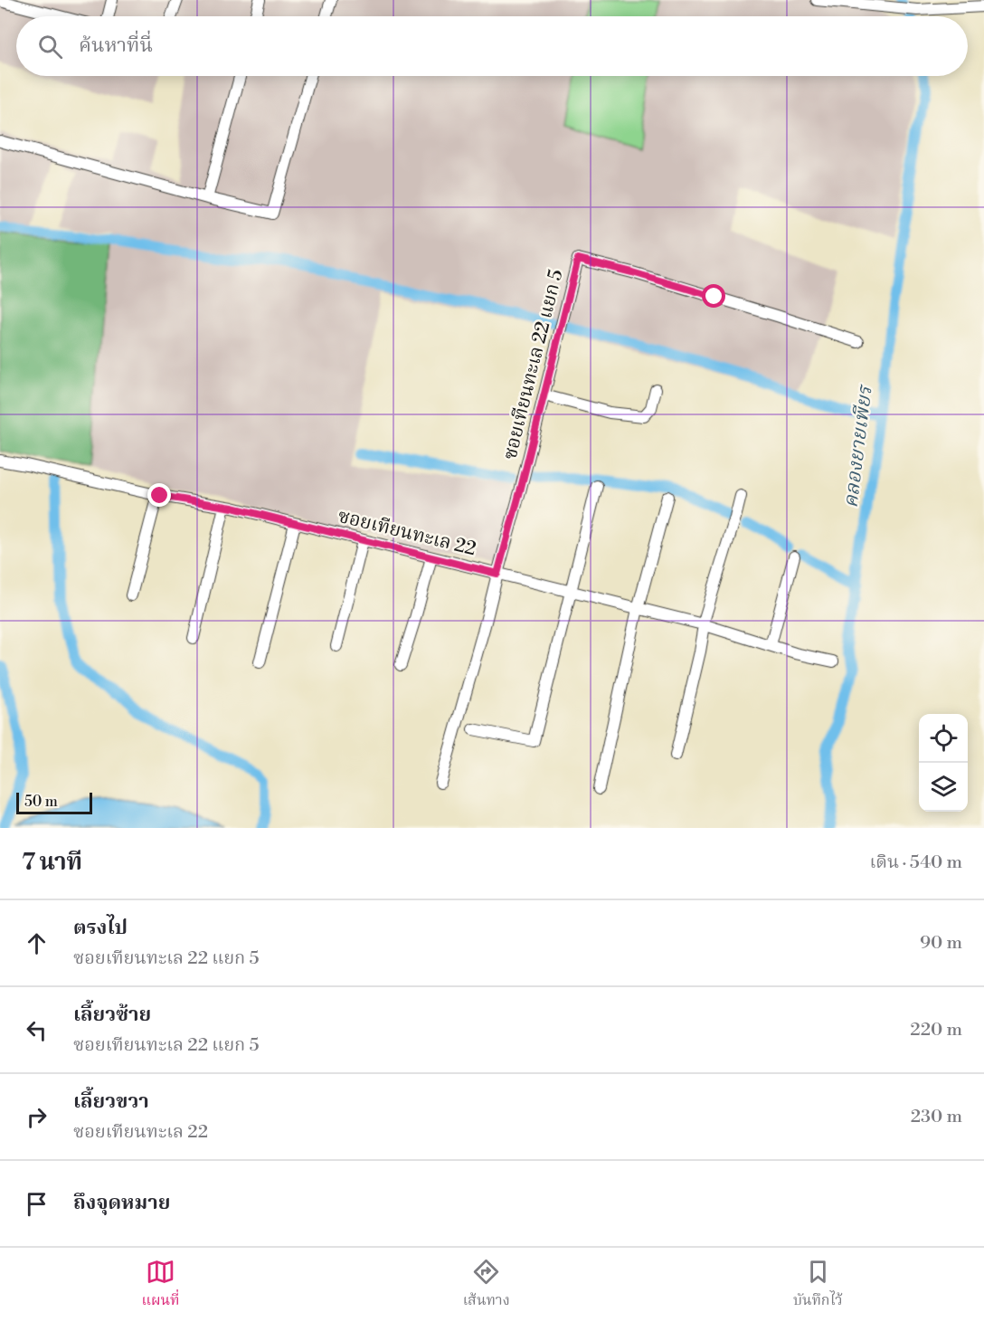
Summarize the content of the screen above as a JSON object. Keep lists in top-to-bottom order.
{
  "streets": {
    "street": ["ซอยเทียนทะเล 22 แยก 5", "ซอยเทียนทะเล 22"]
  },
  "crossings": [
    ["ซอยเทียนทะเล 22 แยก 5", "ซอยเทียนทะเล 22"]
  ],
  "water": ["คลองยายเพียร"],
  "scale_bar": "50 m",
  "page": {
    "search": "ค้นหาที่นี่",
    "scale": "50 m",
    "heading": ["7 นาที", "เดิน · 540 m"],
    "list": [
      ["ตรงไป", "ซอยเทียนทะเล 22 แยก 5", "90 m"],
      ["เลี้ยวซ้าย", "ซอยเทียนทะเล 22 แยก 5", "220 m"],
      ["เลี้ยวขวา", "ซอยเทียนทะเล 22", "230 m"],
      "ถึงจุดหมาย"
    ],
    "nav": ["แผนที่", "เส้นทาง", "บันทึกไว้"]
  }
}
